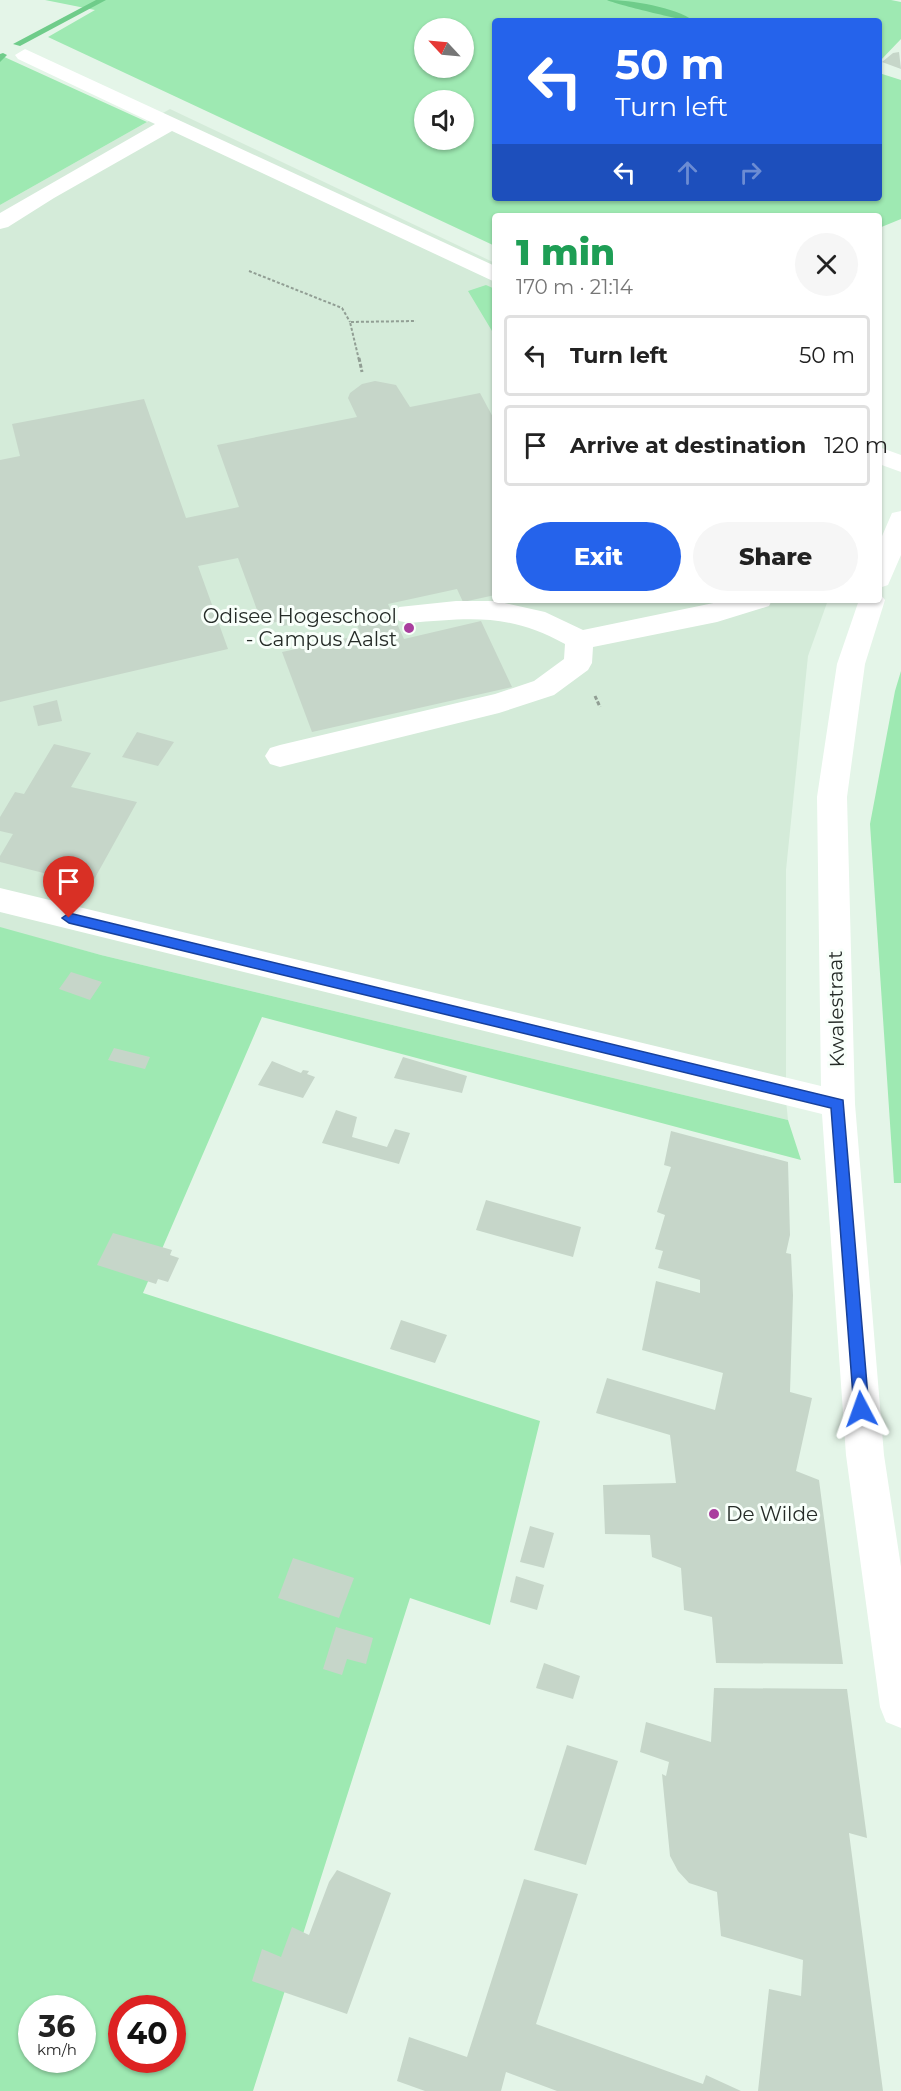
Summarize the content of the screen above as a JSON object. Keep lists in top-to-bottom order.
{
  "streets": {
    "street": ["Kwalestraat"]
  },
  "places": ["Odisee Hogeschool - Campus Aalst", "De Wilde"],
  "north": "top left",
  "page": {
    "turn": ["50 m", "Turn left"],
    "heading": ["1 min", "170 m · 21:14"],
    "list": [
      {
        "name": "Turn left",
        "value": "50 m"
      },
      {
        "name": "Arrive at destination",
        "value": "120 m"
      }
    ],
    "buttons": ["Exit", "Share"],
    "speed": "36 km/h",
    "limit": "40"
  }
}
